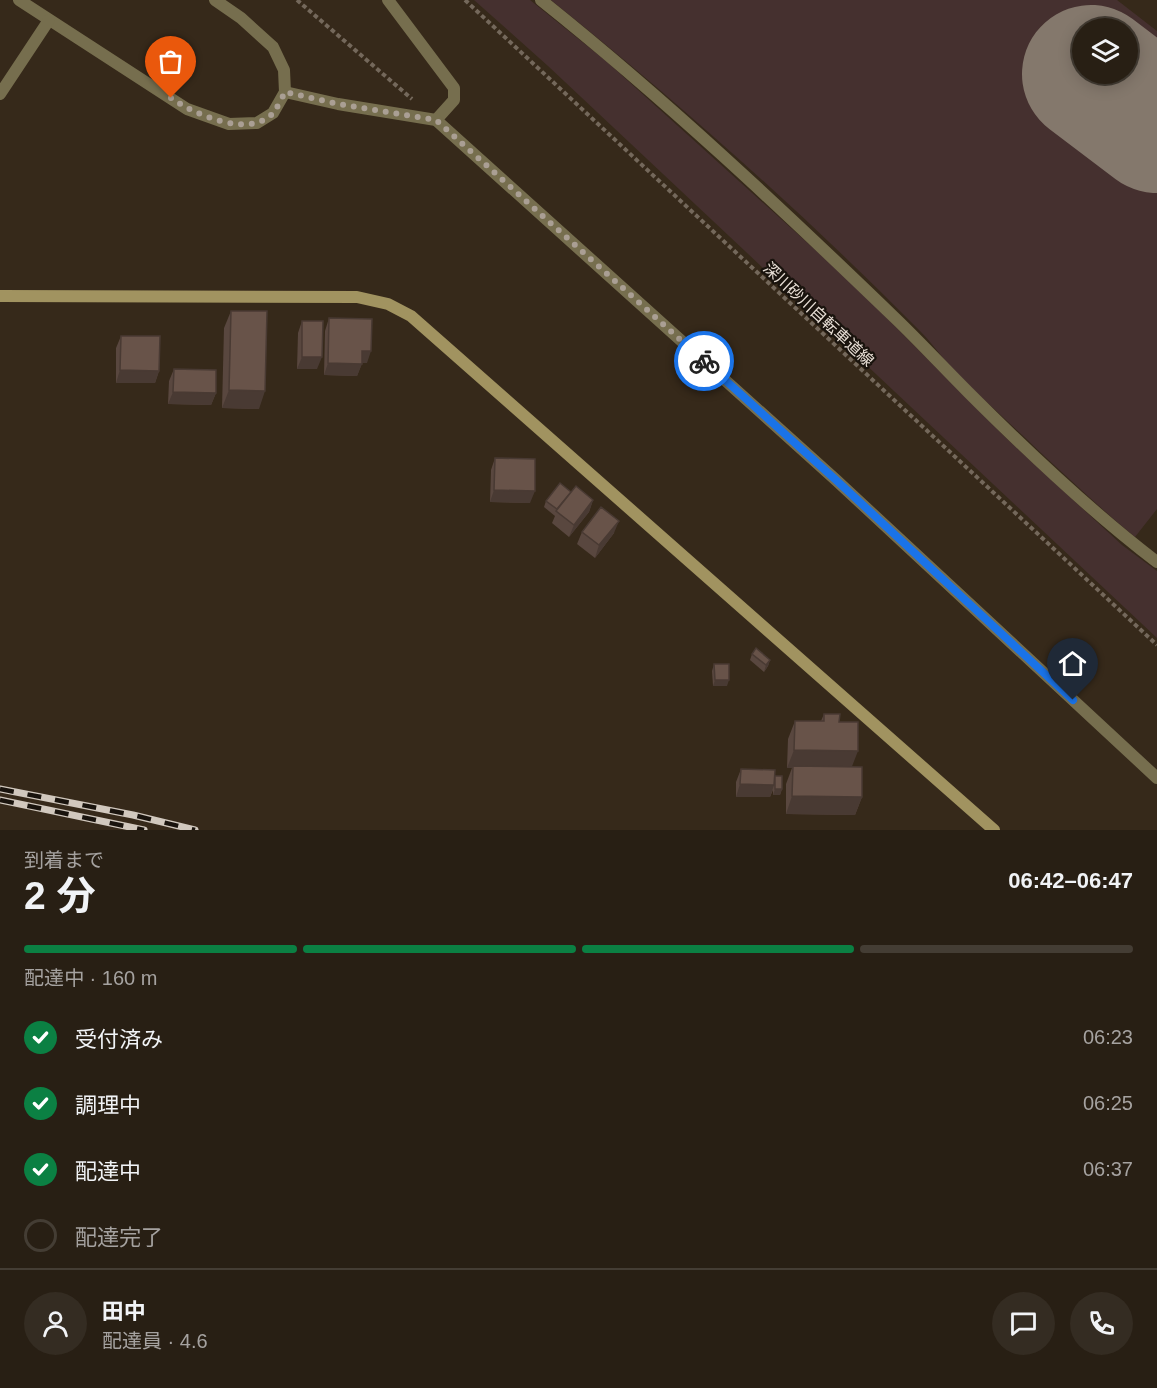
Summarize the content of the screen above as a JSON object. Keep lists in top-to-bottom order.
{
  "streets": {
    "path": ["深川砂川自転車道線"]
  },
  "page": {
    "heading": ["2 分", "到着まで", "06:42–06:47"],
    "panel": ["田中", "配達員 · 4.6"],
    "bar": "配達中 · 160 m",
    "list": [
      ["受付済み", "06:23"],
      ["調理中", "06:25"],
      ["配達中", "06:37"],
      "配達完了"
    ]
  }
}
